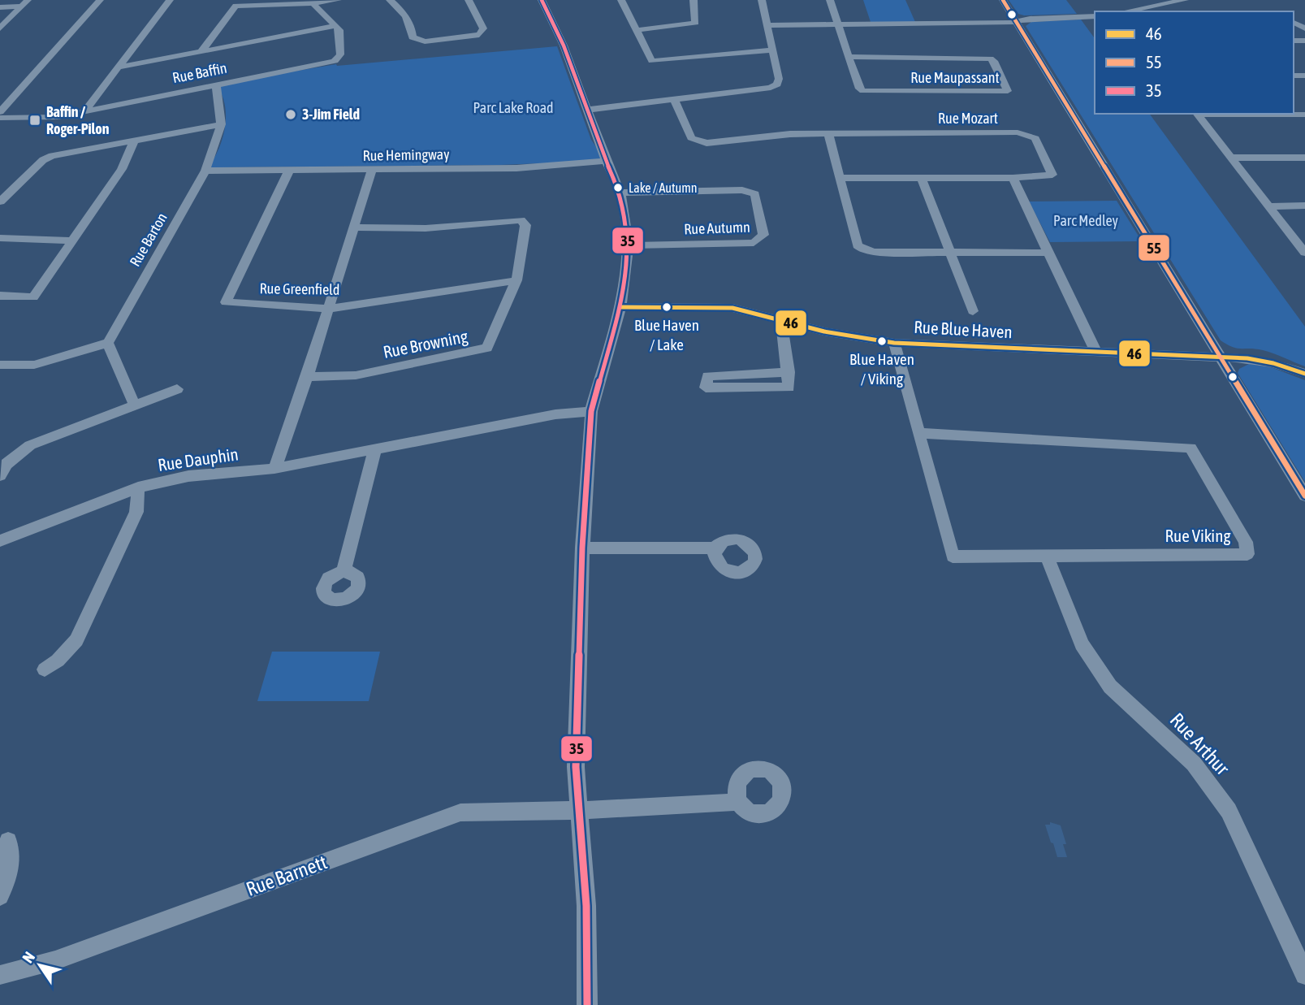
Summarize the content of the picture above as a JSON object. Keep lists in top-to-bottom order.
{
  "streets": {
    "street": [
      "Rue Baffin",
      "Rue Maupassant",
      "Rue Mozart",
      "Rue Hemingway",
      "Rue Autumn",
      "Rue Barton",
      "Rue Greenfield",
      "Rue Blue Haven",
      "Rue Browning",
      "Rue Dauphin",
      "Rue Viking",
      "Rue Arthur",
      "Rue Barnett"
    ]
  },
  "crossings": [
    ["Rue Baffin", "Rue Barton"],
    ["Rue Hemingway", "Rue Barton"],
    ["Rue Hemingway", "Rue Greenfield"],
    ["Rue Greenfield", "Rue Browning"],
    ["Rue Blue Haven", "Rue Viking"],
    ["Rue Viking", "Rue Arthur"]
  ],
  "parks": ["Parc Lake Road", "Parc Medley"],
  "places": {
    "other": [
      "3-Jim Field",
      "Lake / Autumn",
      "Blue Haven / Lake",
      "Blue Haven / Viking"
    ],
    "transit": ["Baffin / Roger-Pilon"]
  },
  "lines": ["transit line 55", "transit line 35", "transit line 46"],
  "legend": ["46", "55", "35"],
  "north": "top left"
}
